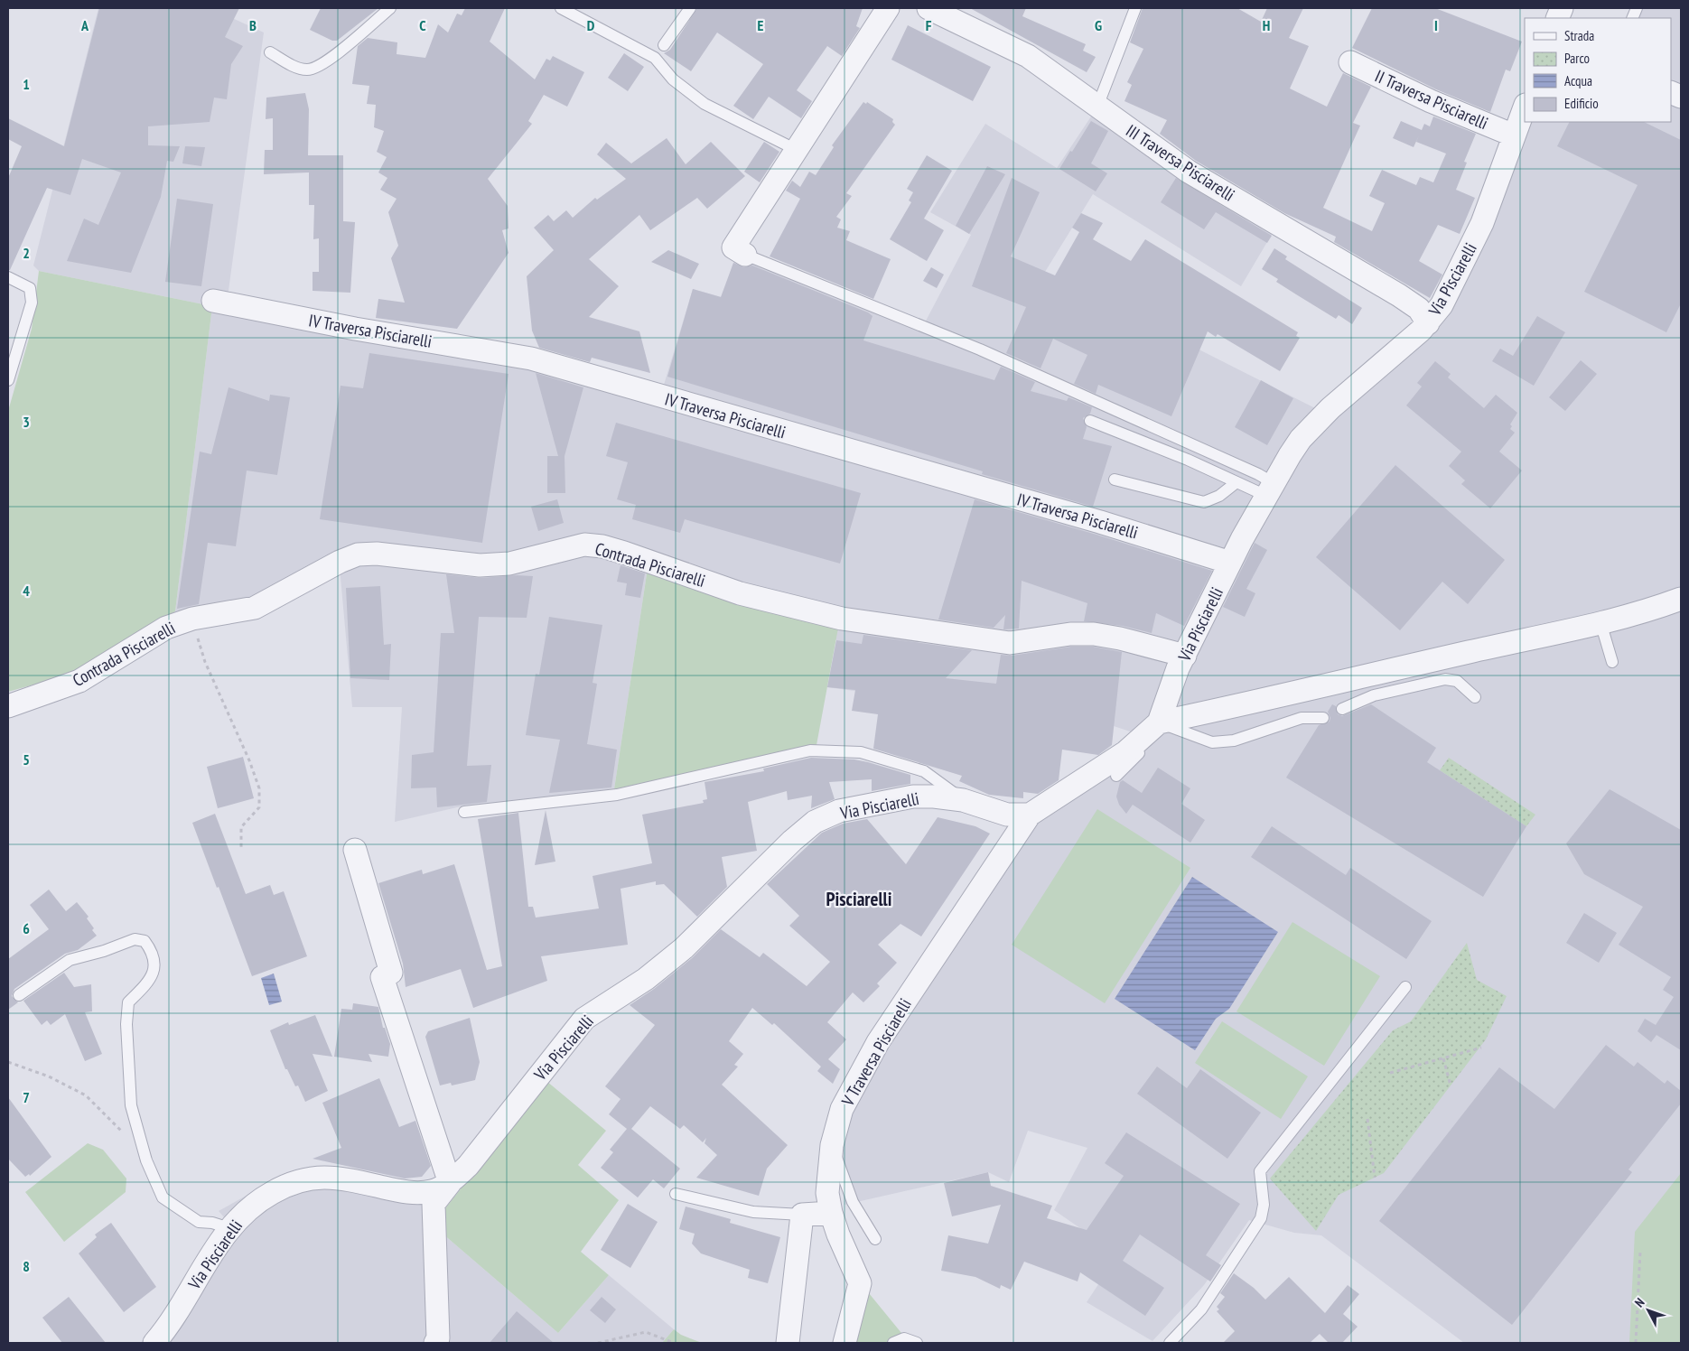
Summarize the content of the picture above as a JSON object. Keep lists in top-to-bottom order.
{
  "streets": {
    "street": [
      "II Traversa Pisciarelli",
      "III Traversa Pisciarelli",
      "Via Pisciarelli",
      "IV Traversa Pisciarelli",
      "Contrada Pisciarelli",
      "V Traversa Pisciarelli"
    ]
  },
  "crossings": [
    ["II Traversa Pisciarelli", "Via Pisciarelli"],
    ["III Traversa Pisciarelli", "Via Pisciarelli"],
    ["Via Pisciarelli", "IV Traversa Pisciarelli"],
    ["Via Pisciarelli", "Contrada Pisciarelli"],
    ["Via Pisciarelli", "V Traversa Pisciarelli"]
  ],
  "districts": ["Pisciarelli"],
  "legend": [
    "Strada",
    "Parco",
    "Acqua",
    "Edificio"
  ],
  "north": "top left",
  "grid": {
    "columns": [
      "A",
      "B",
      "C",
      "D",
      "E",
      "F",
      "G",
      "H",
      "I"
    ],
    "rows": [
      "1",
      "2",
      "3",
      "4",
      "5",
      "6",
      "7",
      "8"
    ]
  }
}
